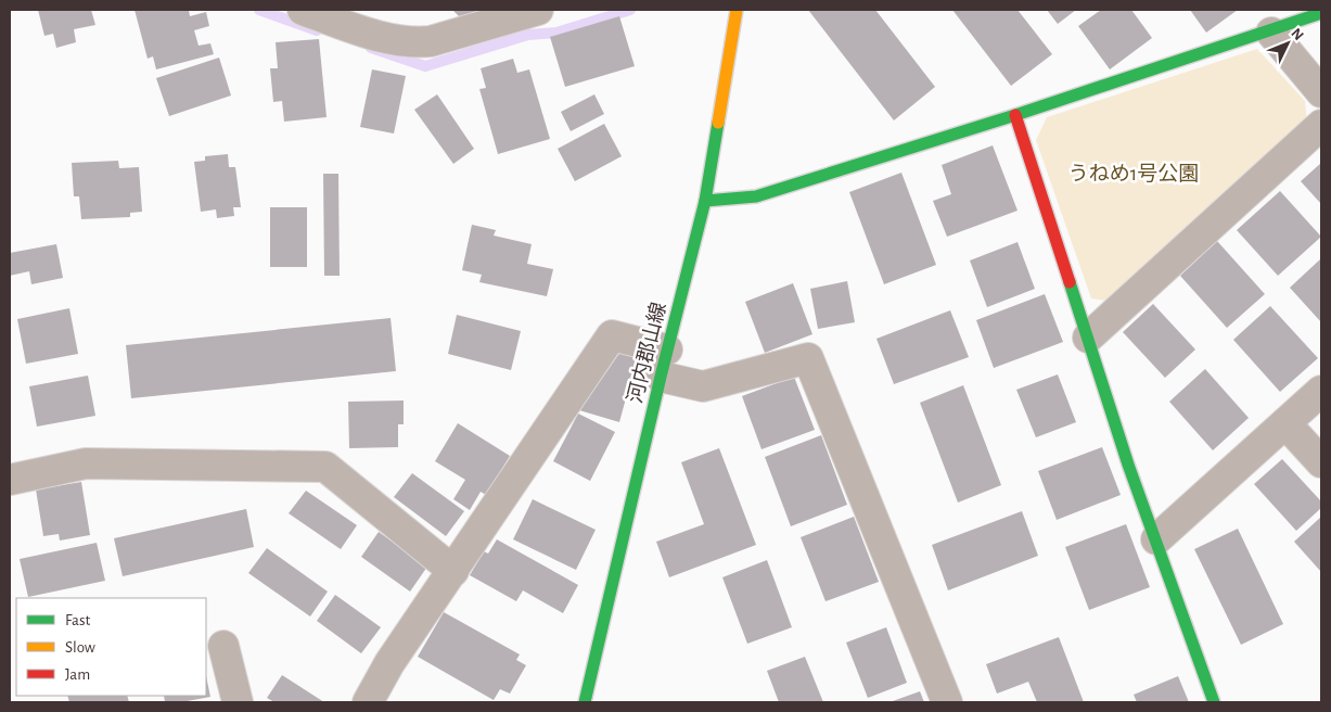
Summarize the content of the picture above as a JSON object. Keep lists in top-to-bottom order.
{
  "streets": {
    "street": ["河内郡山線"]
  },
  "parks": ["うねめ1号公園"],
  "legend": ["Fast", "Slow", "Jam"],
  "north": "top right"
}
